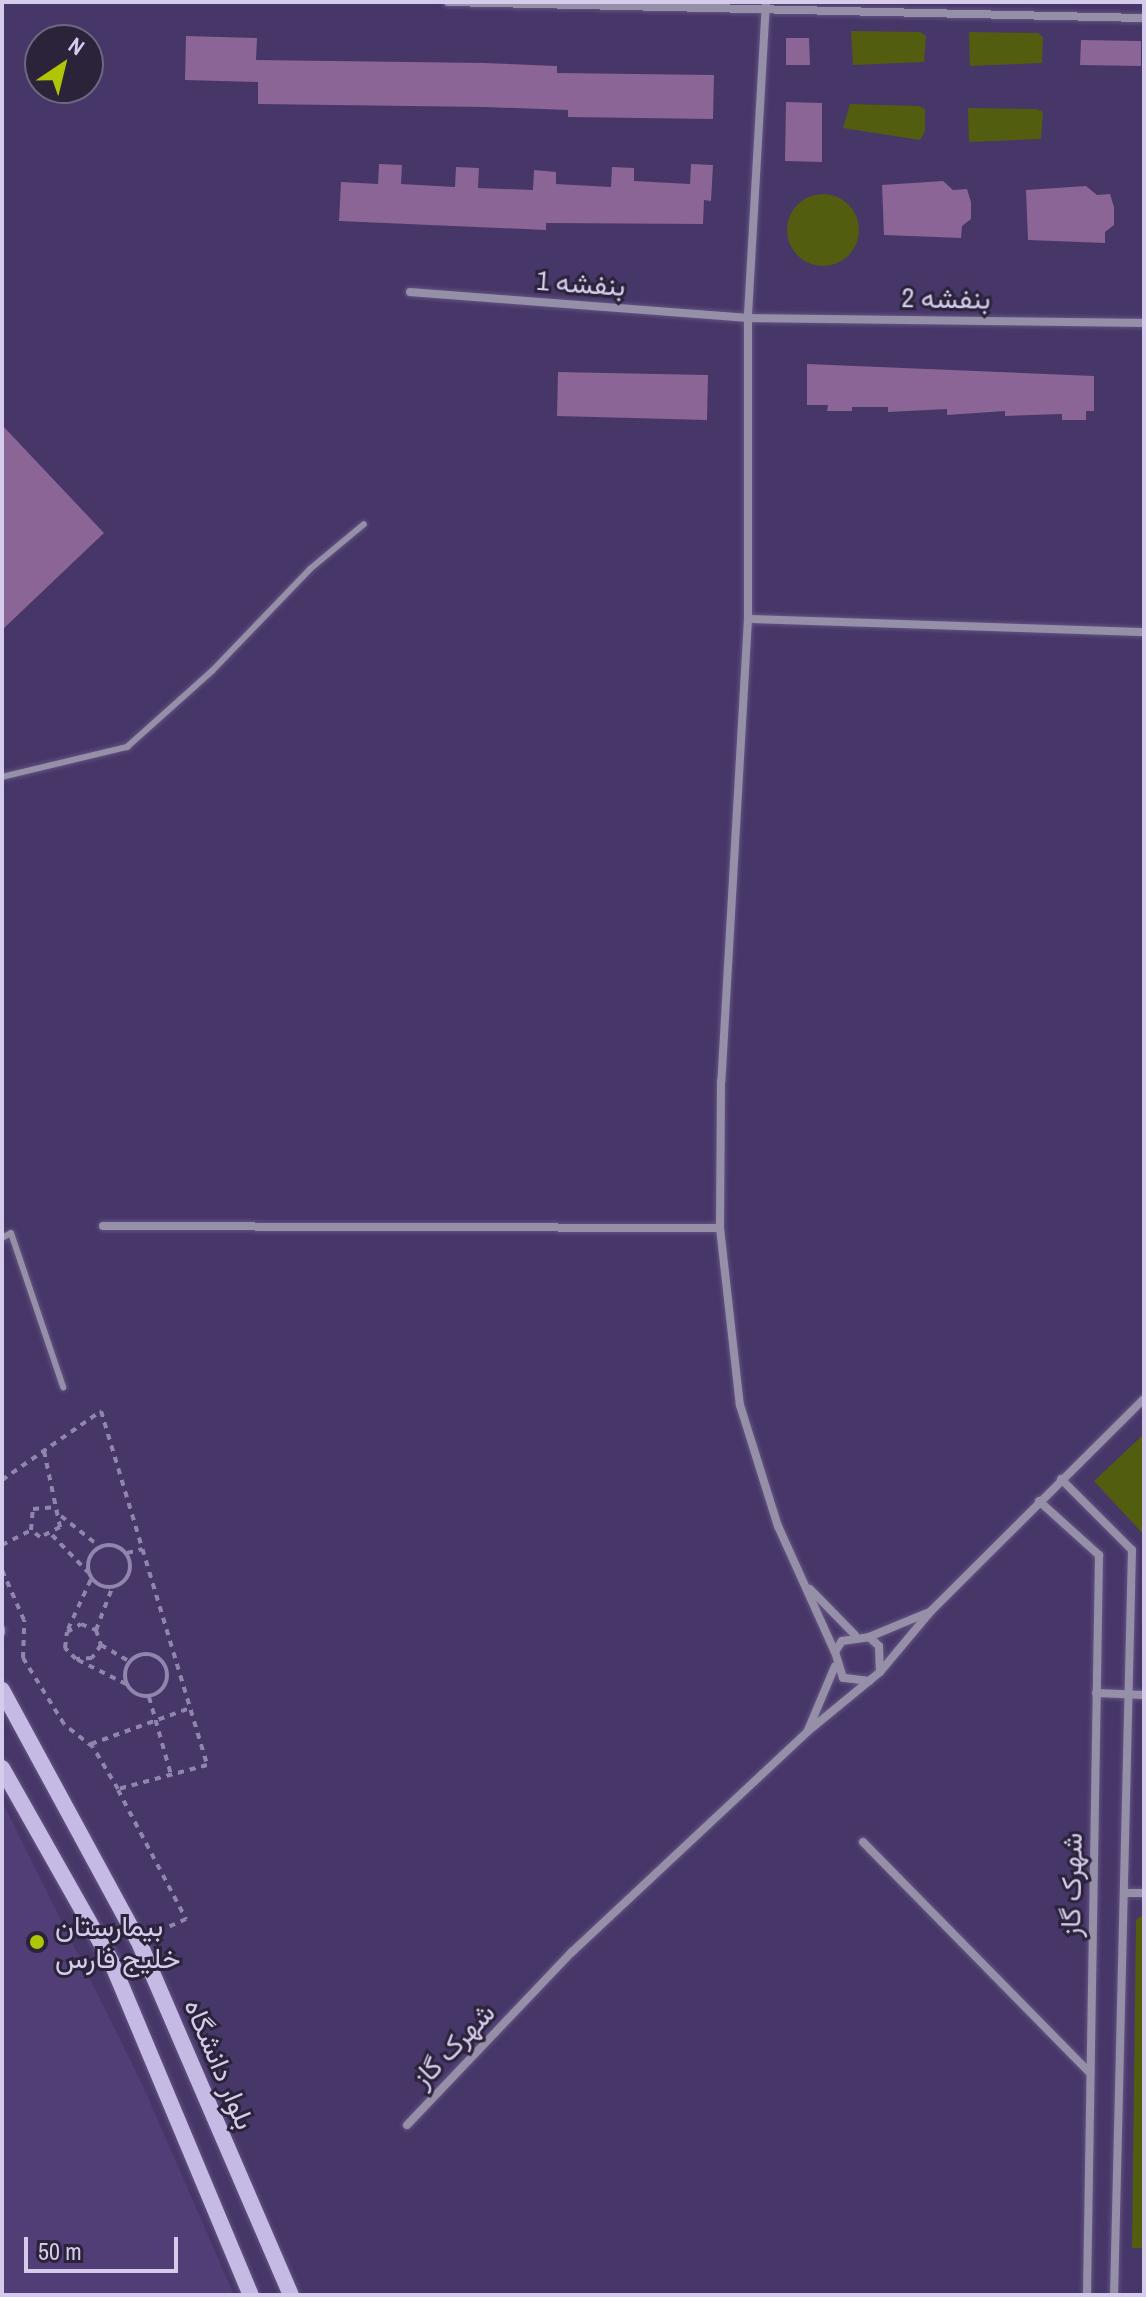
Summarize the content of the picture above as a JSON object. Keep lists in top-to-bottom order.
{
  "streets": {
    "main road": ["بلوار دانشگاه"],
    "street": ["بنفشه 1", "بنفشه 2", "شهرک گاز"]
  },
  "crossings": [
    ["بنفشه 1", "بنفشه 2"]
  ],
  "places": ["بیمارستان خلیج فارس"],
  "scale_bar": "50 m",
  "north": "top right"
}
